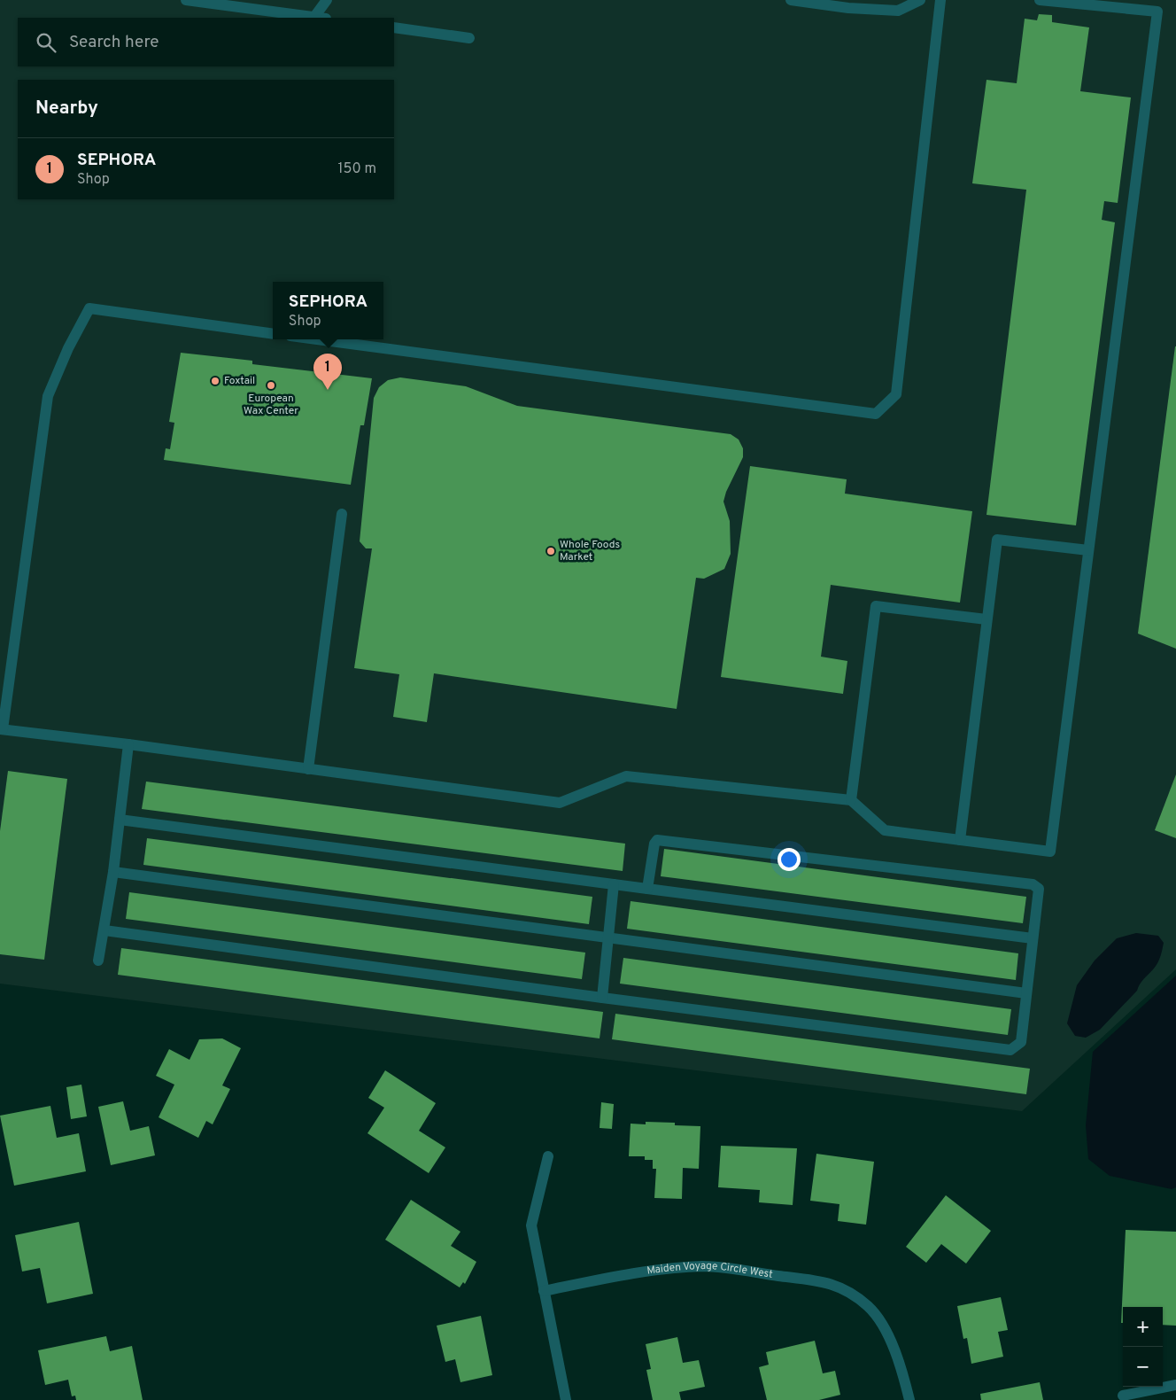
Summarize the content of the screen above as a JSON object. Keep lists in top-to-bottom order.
{
  "streets": {
    "street": ["Maiden Voyage Circle West"]
  },
  "places": ["Foxtail", "European Wax Center", "Whole Foods Market"],
  "page": {
    "search": "Search here",
    "heading": "Nearby",
    "list": [
      {
        "mark": "1",
        "name": "SEPHORA",
        "note": "Shop",
        "value": "150 m"
      }
    ],
    "popup": ["SEPHORA", "Shop"],
    "pins": "1",
    "map_buttons": ["+", "−"]
  }
}
